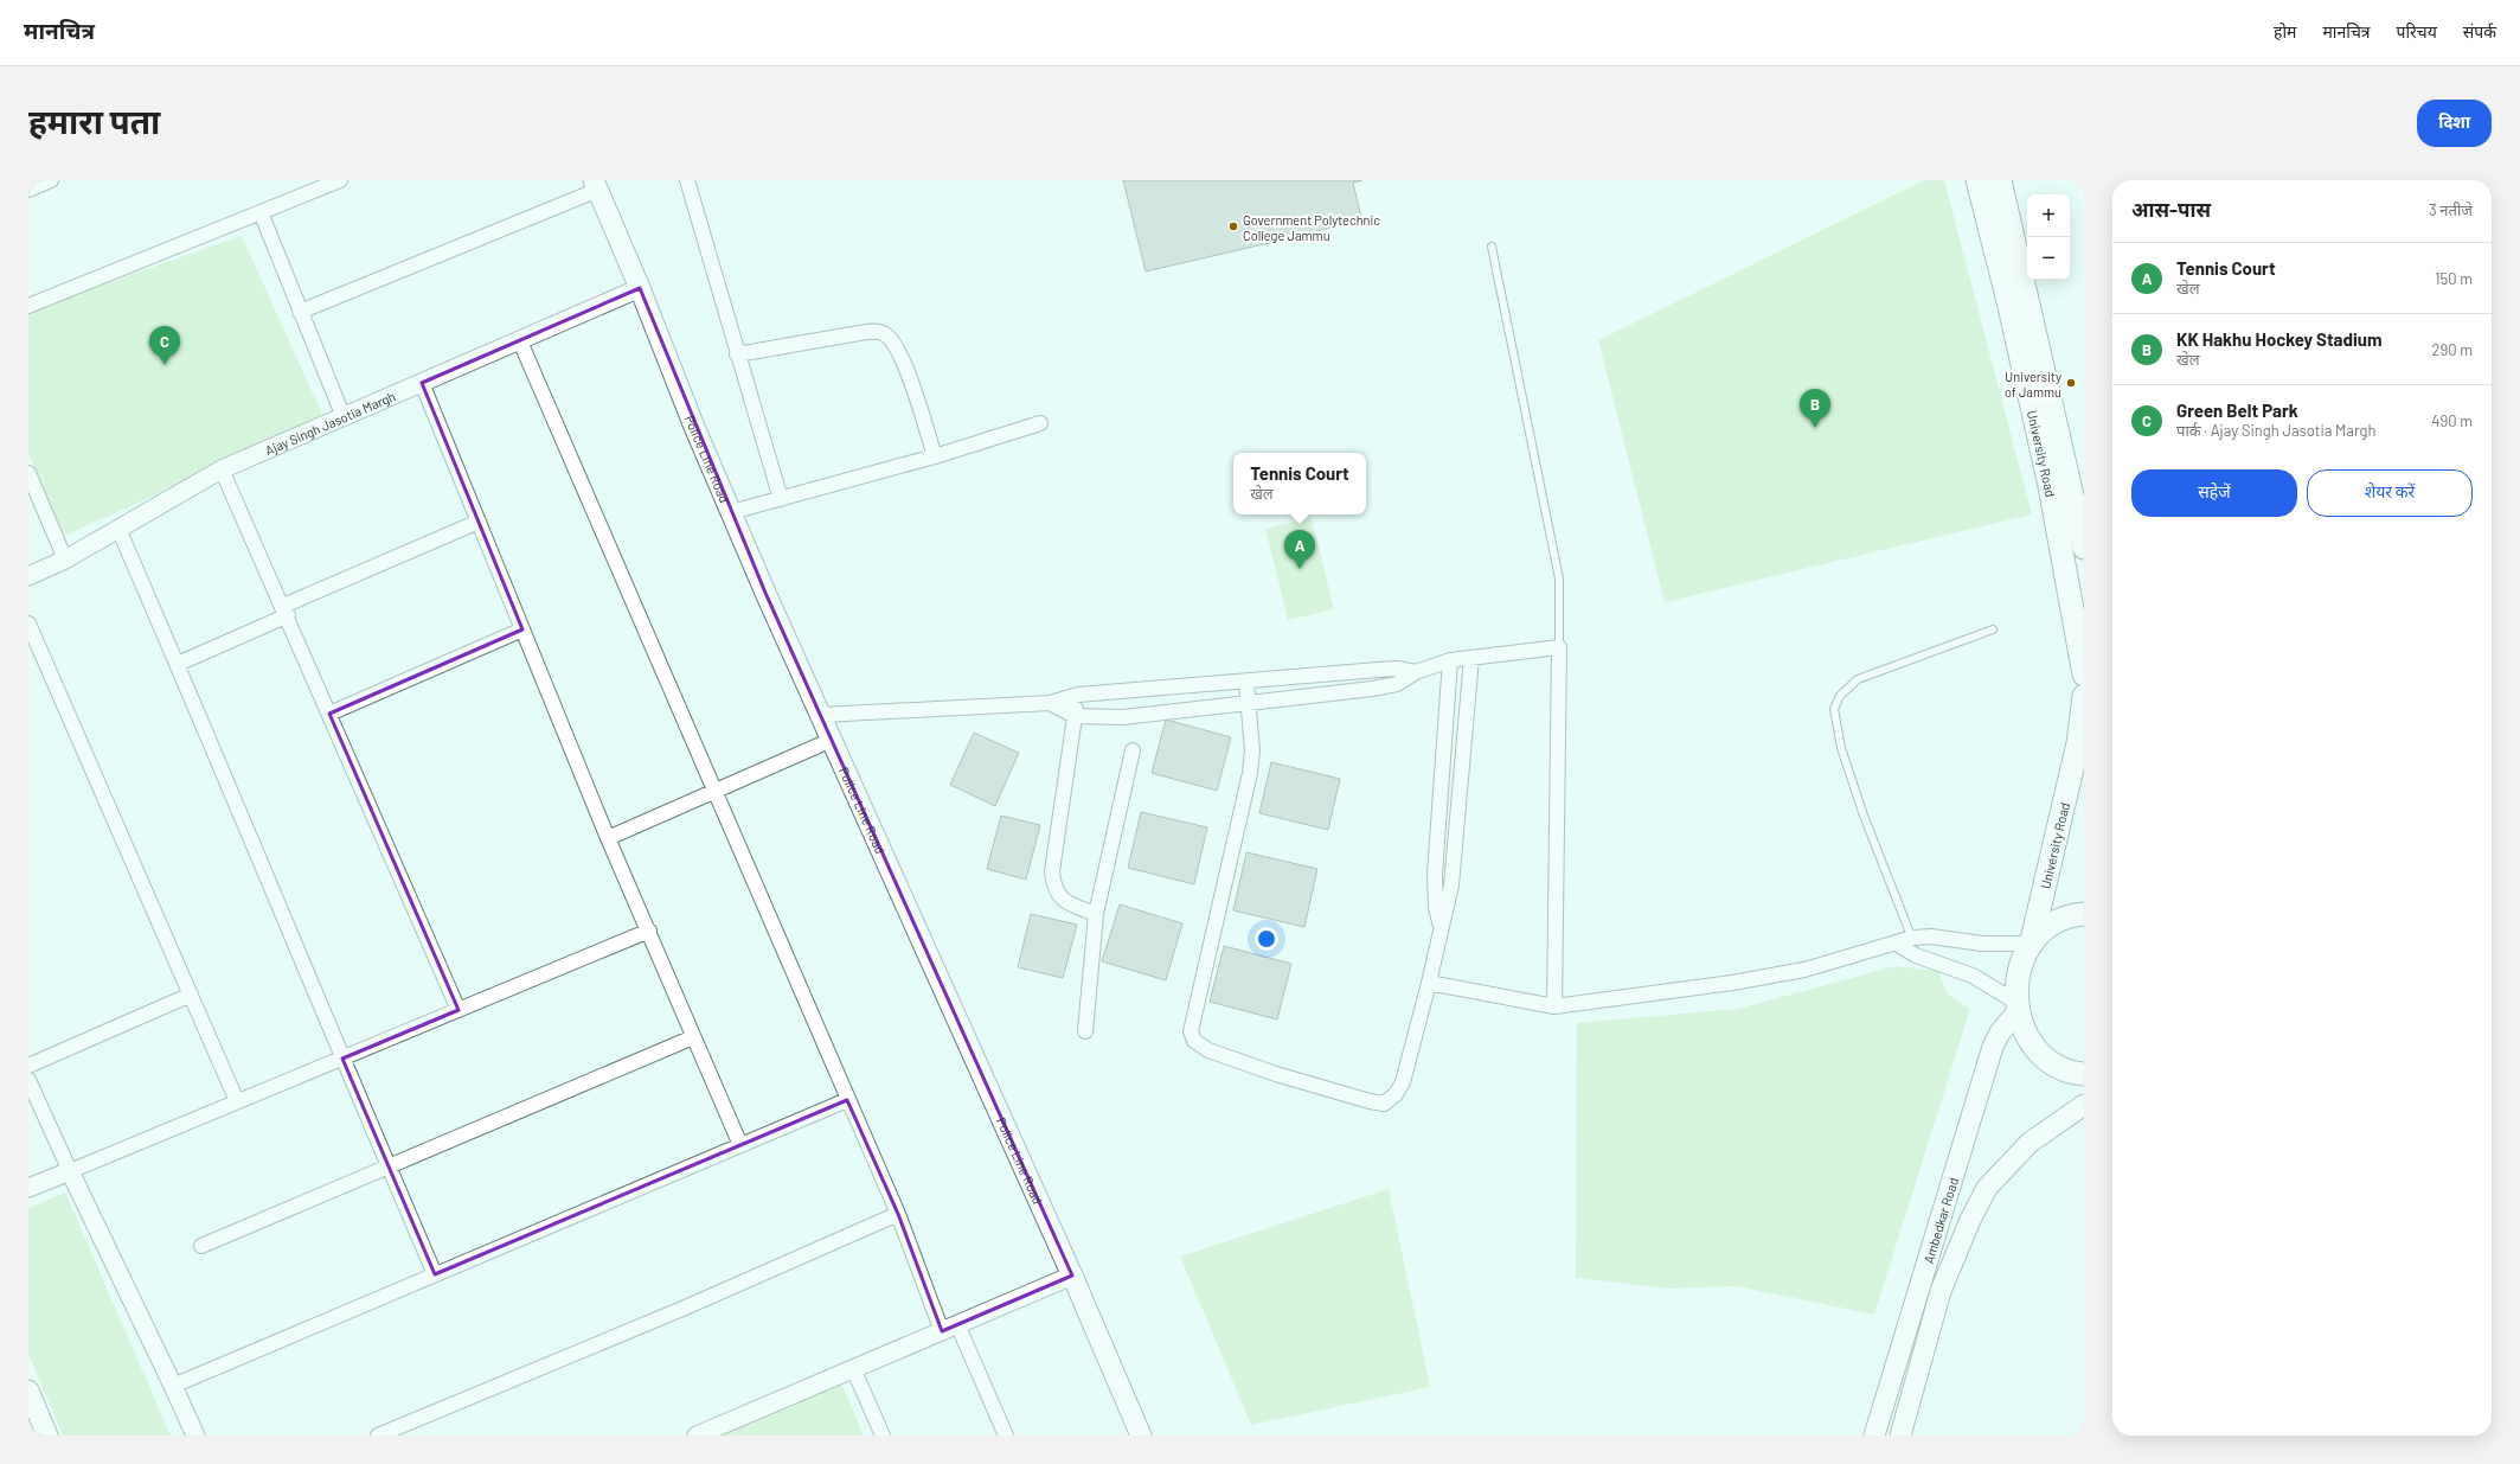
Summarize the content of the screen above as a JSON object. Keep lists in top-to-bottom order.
{
  "streets": {
    "main road": ["University Road", "Police Line Road", "Ambedkar Road"],
    "street": ["Ajay Singh Jasotia Margh"]
  },
  "crossings": [
    ["Ajay Singh Jasotia Margh", "Police Line Road"],
    ["University Road", "Ambedkar Road"]
  ],
  "places": ["Government Polytechnic College Jammu", "University of Jammu"],
  "page": {
    "header": "मानचित्र",
    "nav": [
      "होम",
      "मानचित्र",
      "परिचय",
      "संपर्क"
    ],
    "buttons": [
      "दिशा",
      ["सहेजें", "शेयर करें"]
    ],
    "title": "हमारा पता",
    "heading": ["आस-पास", "3 नतीजे"],
    "map_buttons": ["+", "−"],
    "list": [
      {
        "mark": "A",
        "name": "Tennis Court",
        "note": "खेल",
        "value": "150 m"
      },
      {
        "mark": "B",
        "name": "KK Hakhu Hockey Stadium",
        "note": "खेल",
        "value": "290 m"
      },
      {
        "mark": "C",
        "name": "Green Belt Park",
        "note": "पार्क · Ajay Singh Jasotia Margh",
        "value": "490 m"
      }
    ],
    "pins": ["C", "B", "A"],
    "popup": ["Tennis Court", "खेल"]
  }
}
